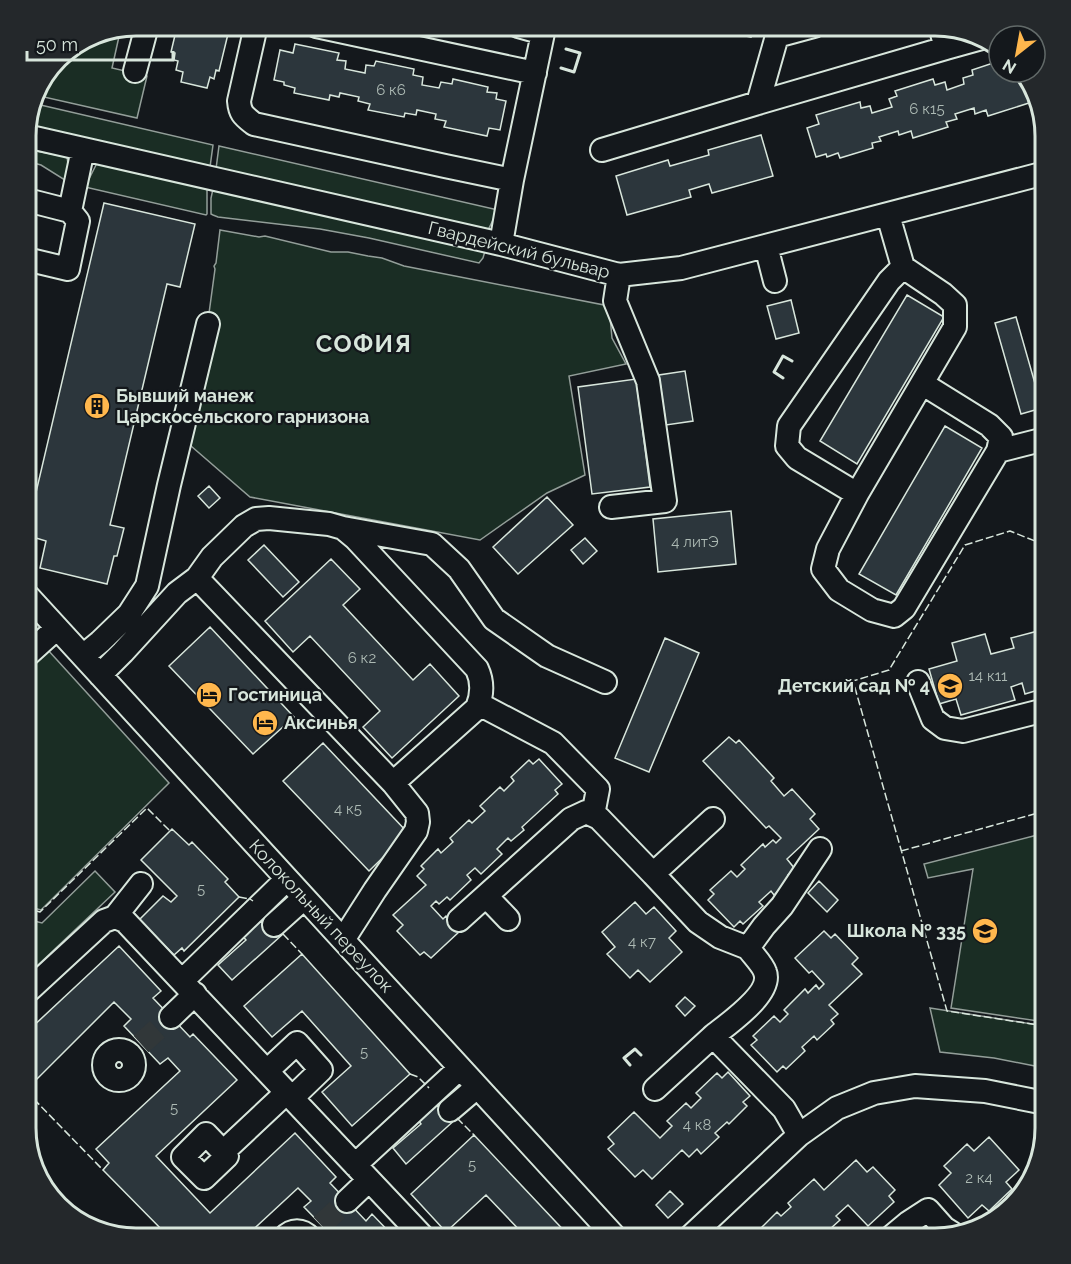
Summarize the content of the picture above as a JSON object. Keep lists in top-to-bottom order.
{
  "streets": {
    "street": ["Гвардейский бульвар", "Колокольный переулок"]
  },
  "districts": ["СОФИЯ"],
  "places": {
    "building": ["Бывший манеж Царскосельского гарнизона"],
    "school or university": ["Детский сад № 4", "Школа № 335"],
    "hotel": ["Гостиница", "Аксинья"]
  },
  "house_numbers": [
    "6 к6",
    "6 к15",
    "4 литЭ",
    "6 к2",
    "14 к11",
    "4 к5",
    "5",
    "4 к7",
    "5",
    "5",
    "4 к8",
    "5",
    "2 к4"
  ],
  "scale_bar": "50 m",
  "north": "bottom left"
}
